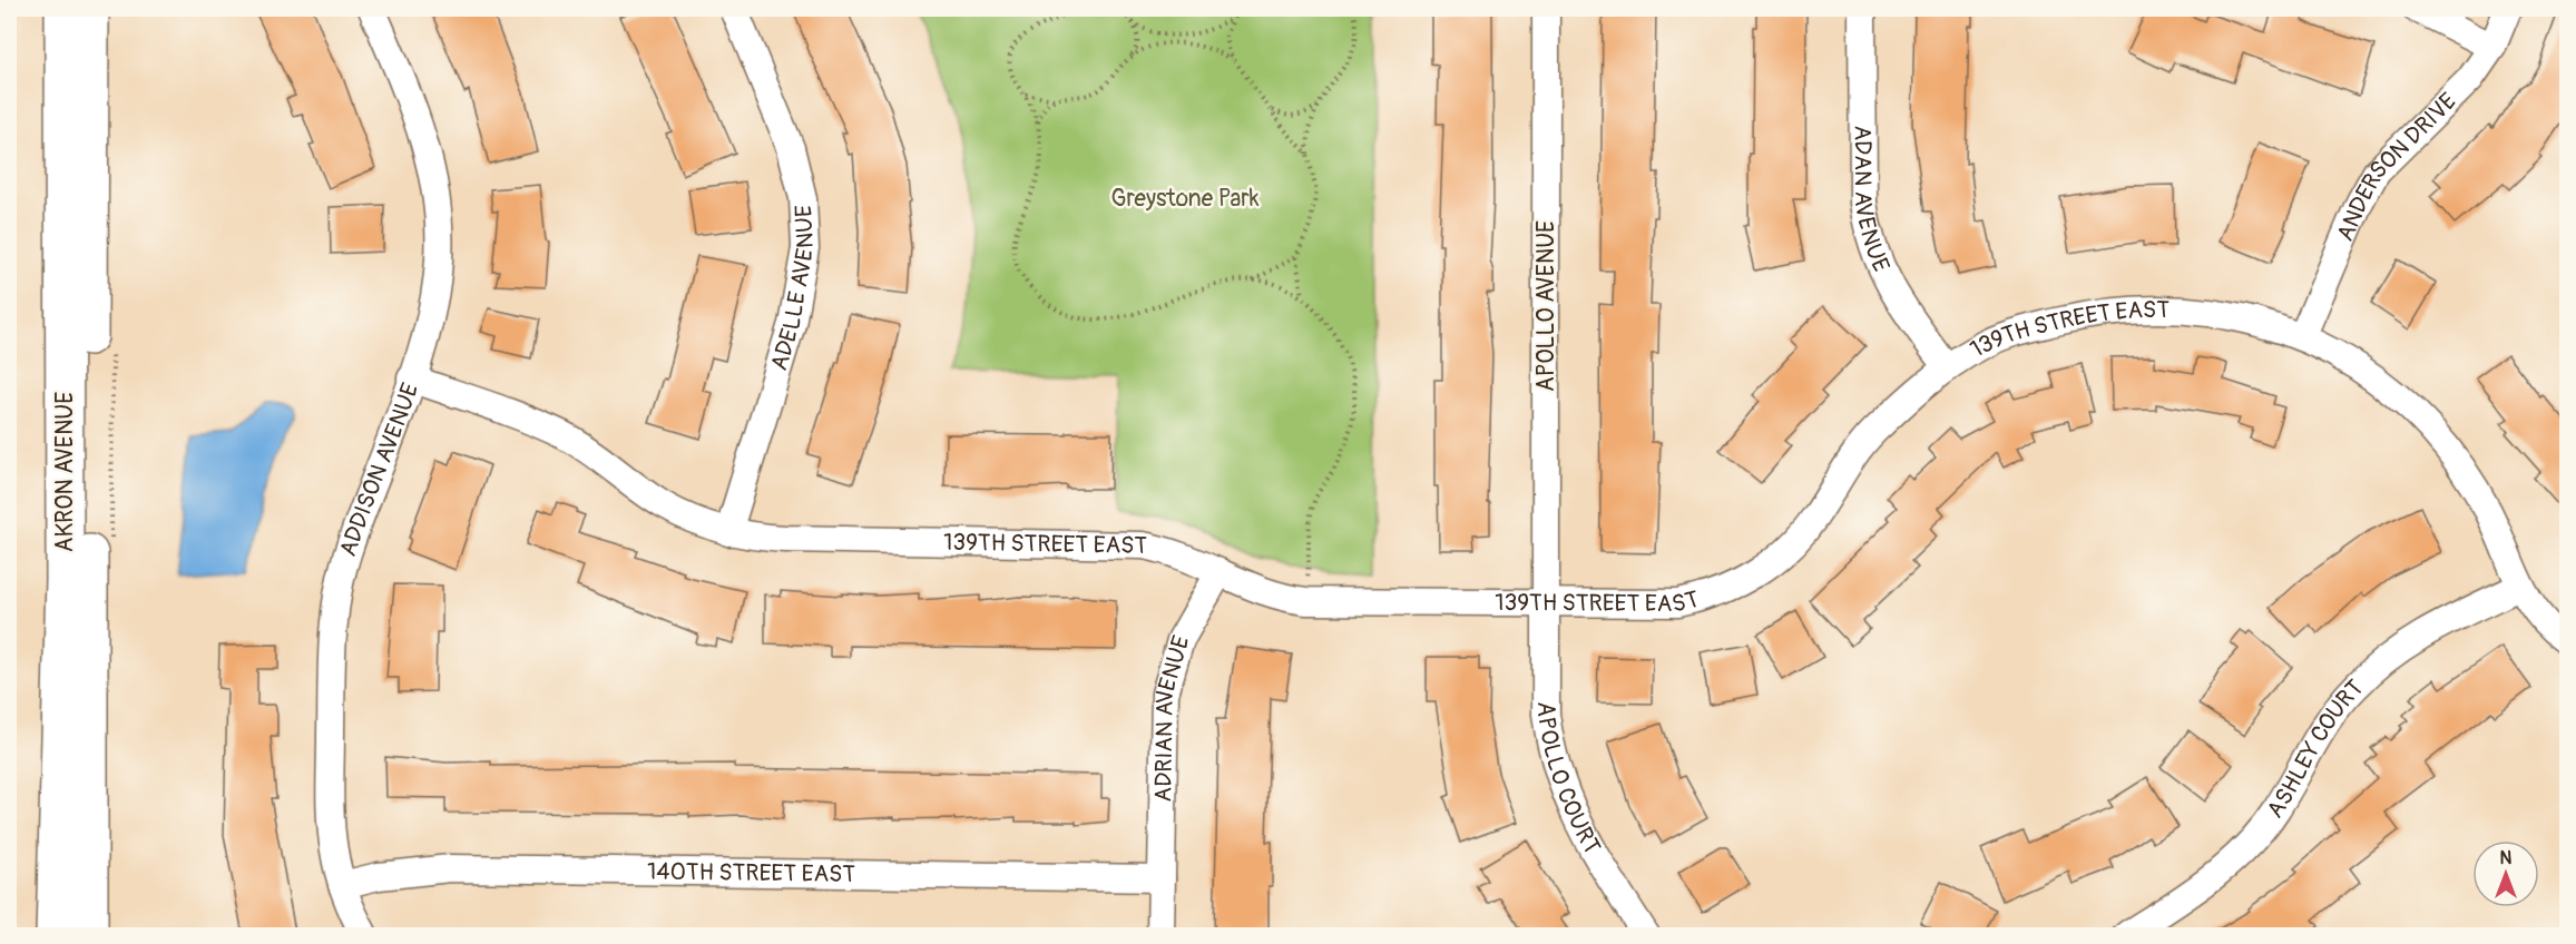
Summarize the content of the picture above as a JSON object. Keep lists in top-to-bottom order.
{
  "streets": {
    "street": [
      "ANDERSON DRIVE",
      "ADAN AVENUE",
      "ADELLE AVENUE",
      "APOLLO AVENUE",
      "139TH STREET EAST",
      "ADDISON AVENUE",
      "AKRON AVENUE",
      "ADRIAN AVENUE",
      "ASHLEY COURT",
      "APOLLO COURT",
      "140TH STREET EAST"
    ]
  },
  "crossings": [
    ["ANDERSON DRIVE", "139TH STREET EAST"],
    ["ADAN AVENUE", "139TH STREET EAST"],
    ["ADELLE AVENUE", "139TH STREET EAST"],
    ["APOLLO AVENUE", "139TH STREET EAST"],
    ["APOLLO AVENUE", "APOLLO COURT"],
    ["139TH STREET EAST", "ADDISON AVENUE"],
    ["139TH STREET EAST", "ADRIAN AVENUE"],
    ["139TH STREET EAST", "ASHLEY COURT"],
    ["139TH STREET EAST", "APOLLO COURT"],
    ["ADDISON AVENUE", "140TH STREET EAST"],
    ["ADRIAN AVENUE", "140TH STREET EAST"]
  ],
  "parks": ["Greystone Park"],
  "north": "top"
}
